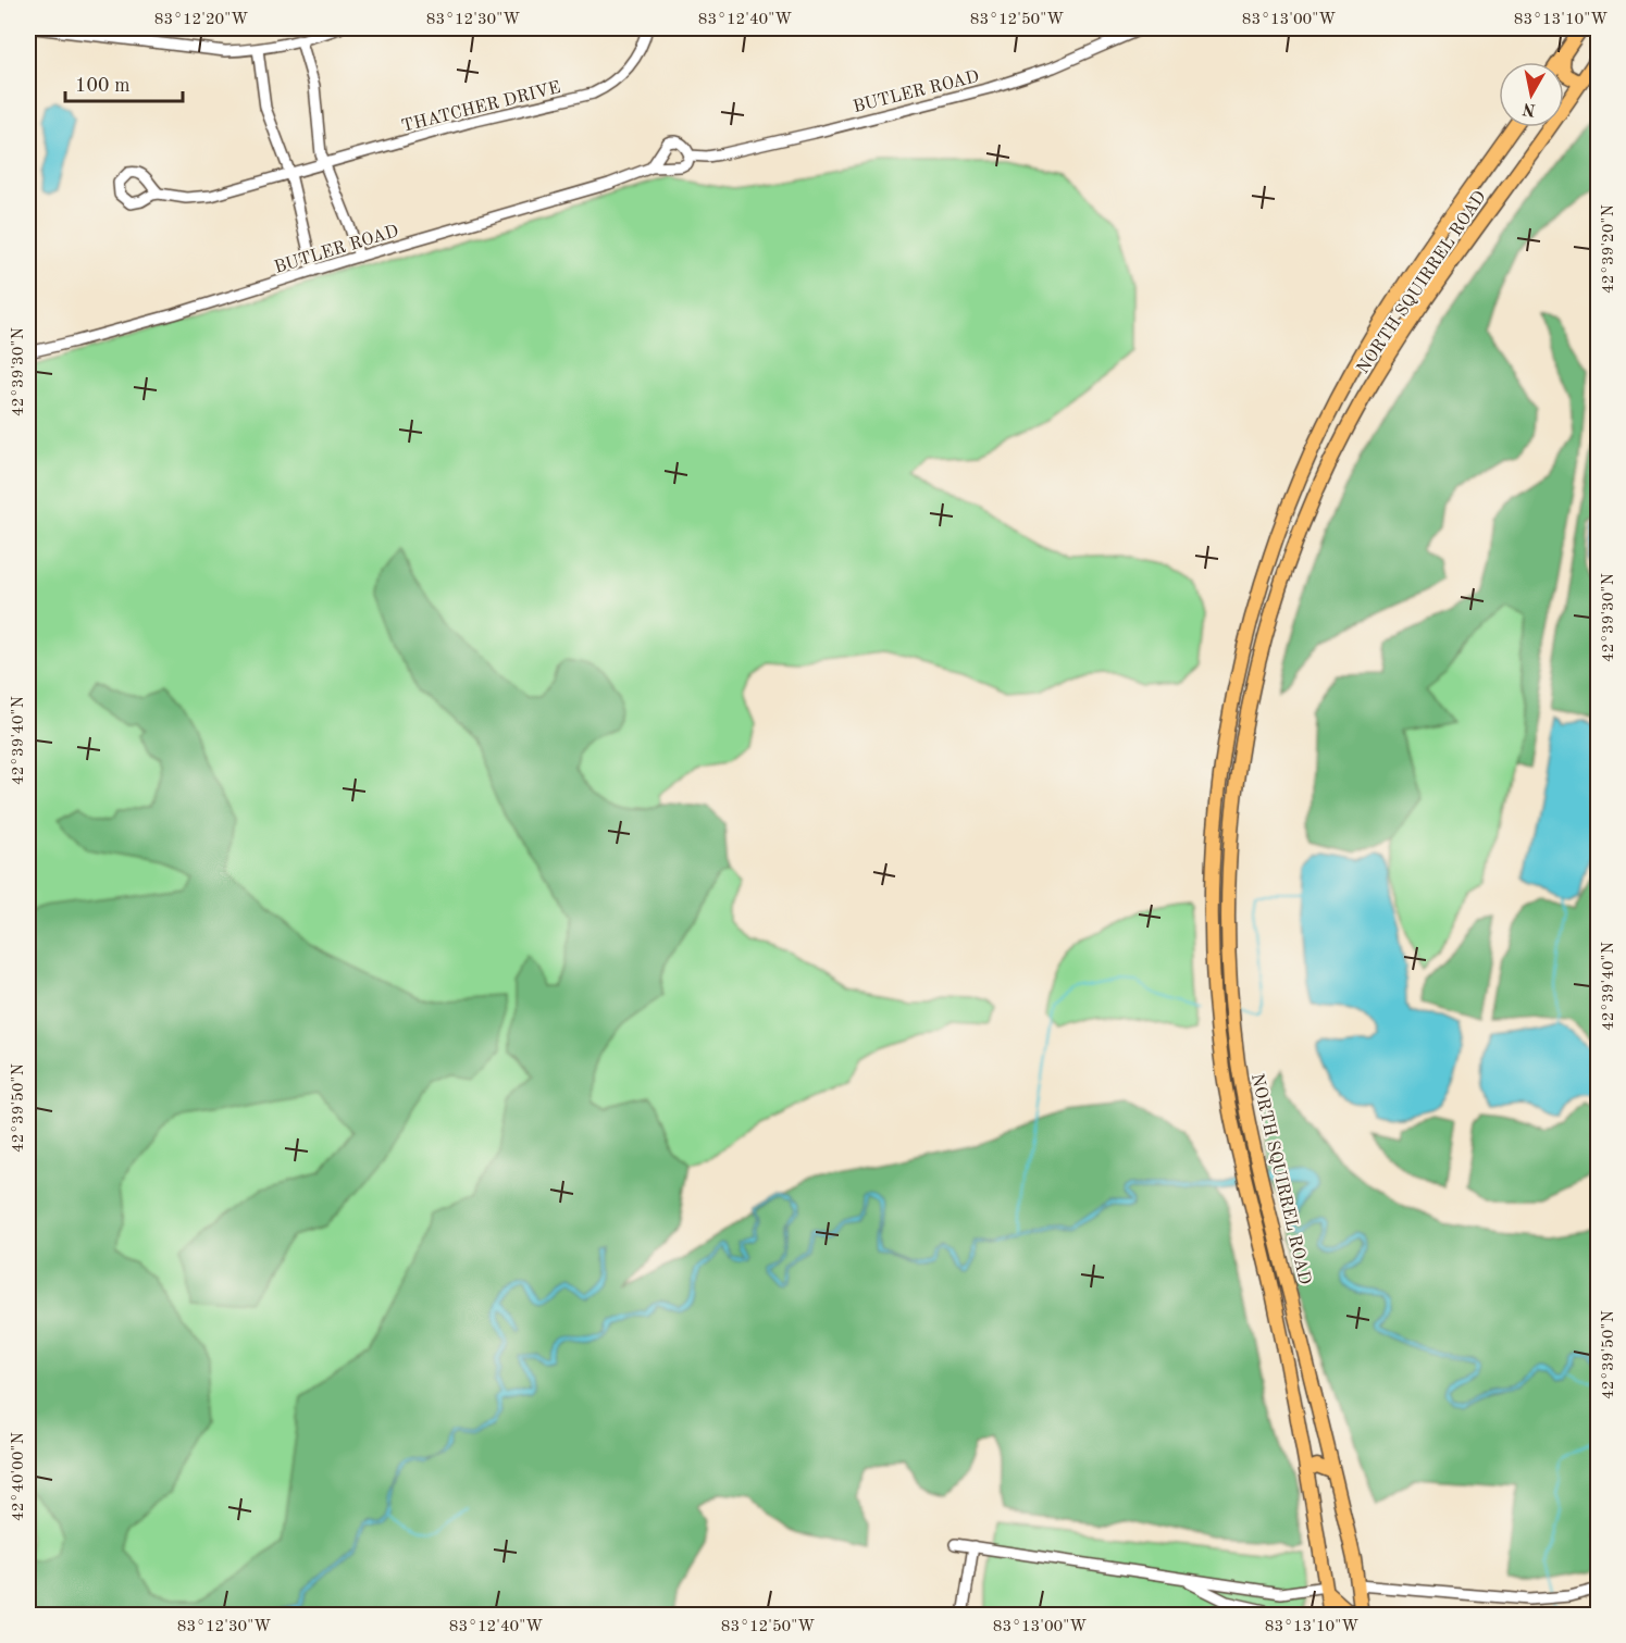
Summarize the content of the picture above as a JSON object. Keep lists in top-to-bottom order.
{
  "streets": {
    "main road": ["NORTH SQUIRREL ROAD"],
    "street": ["BUTLER ROAD", "THATCHER DRIVE"]
  },
  "scale_bar": "100 m",
  "north": "bottom",
  "coordinates": [
    "83°12'20\"W",
    "83°12'30\"W",
    "83°12'40\"W",
    "83°12'50\"W",
    "83°13'00\"W",
    "83°13'10\"W",
    "42°39'20\"N",
    "42°39'30\"N",
    "42°39'40\"N",
    "42°39'50\"N",
    "42°40'00\"N"
  ]
}
